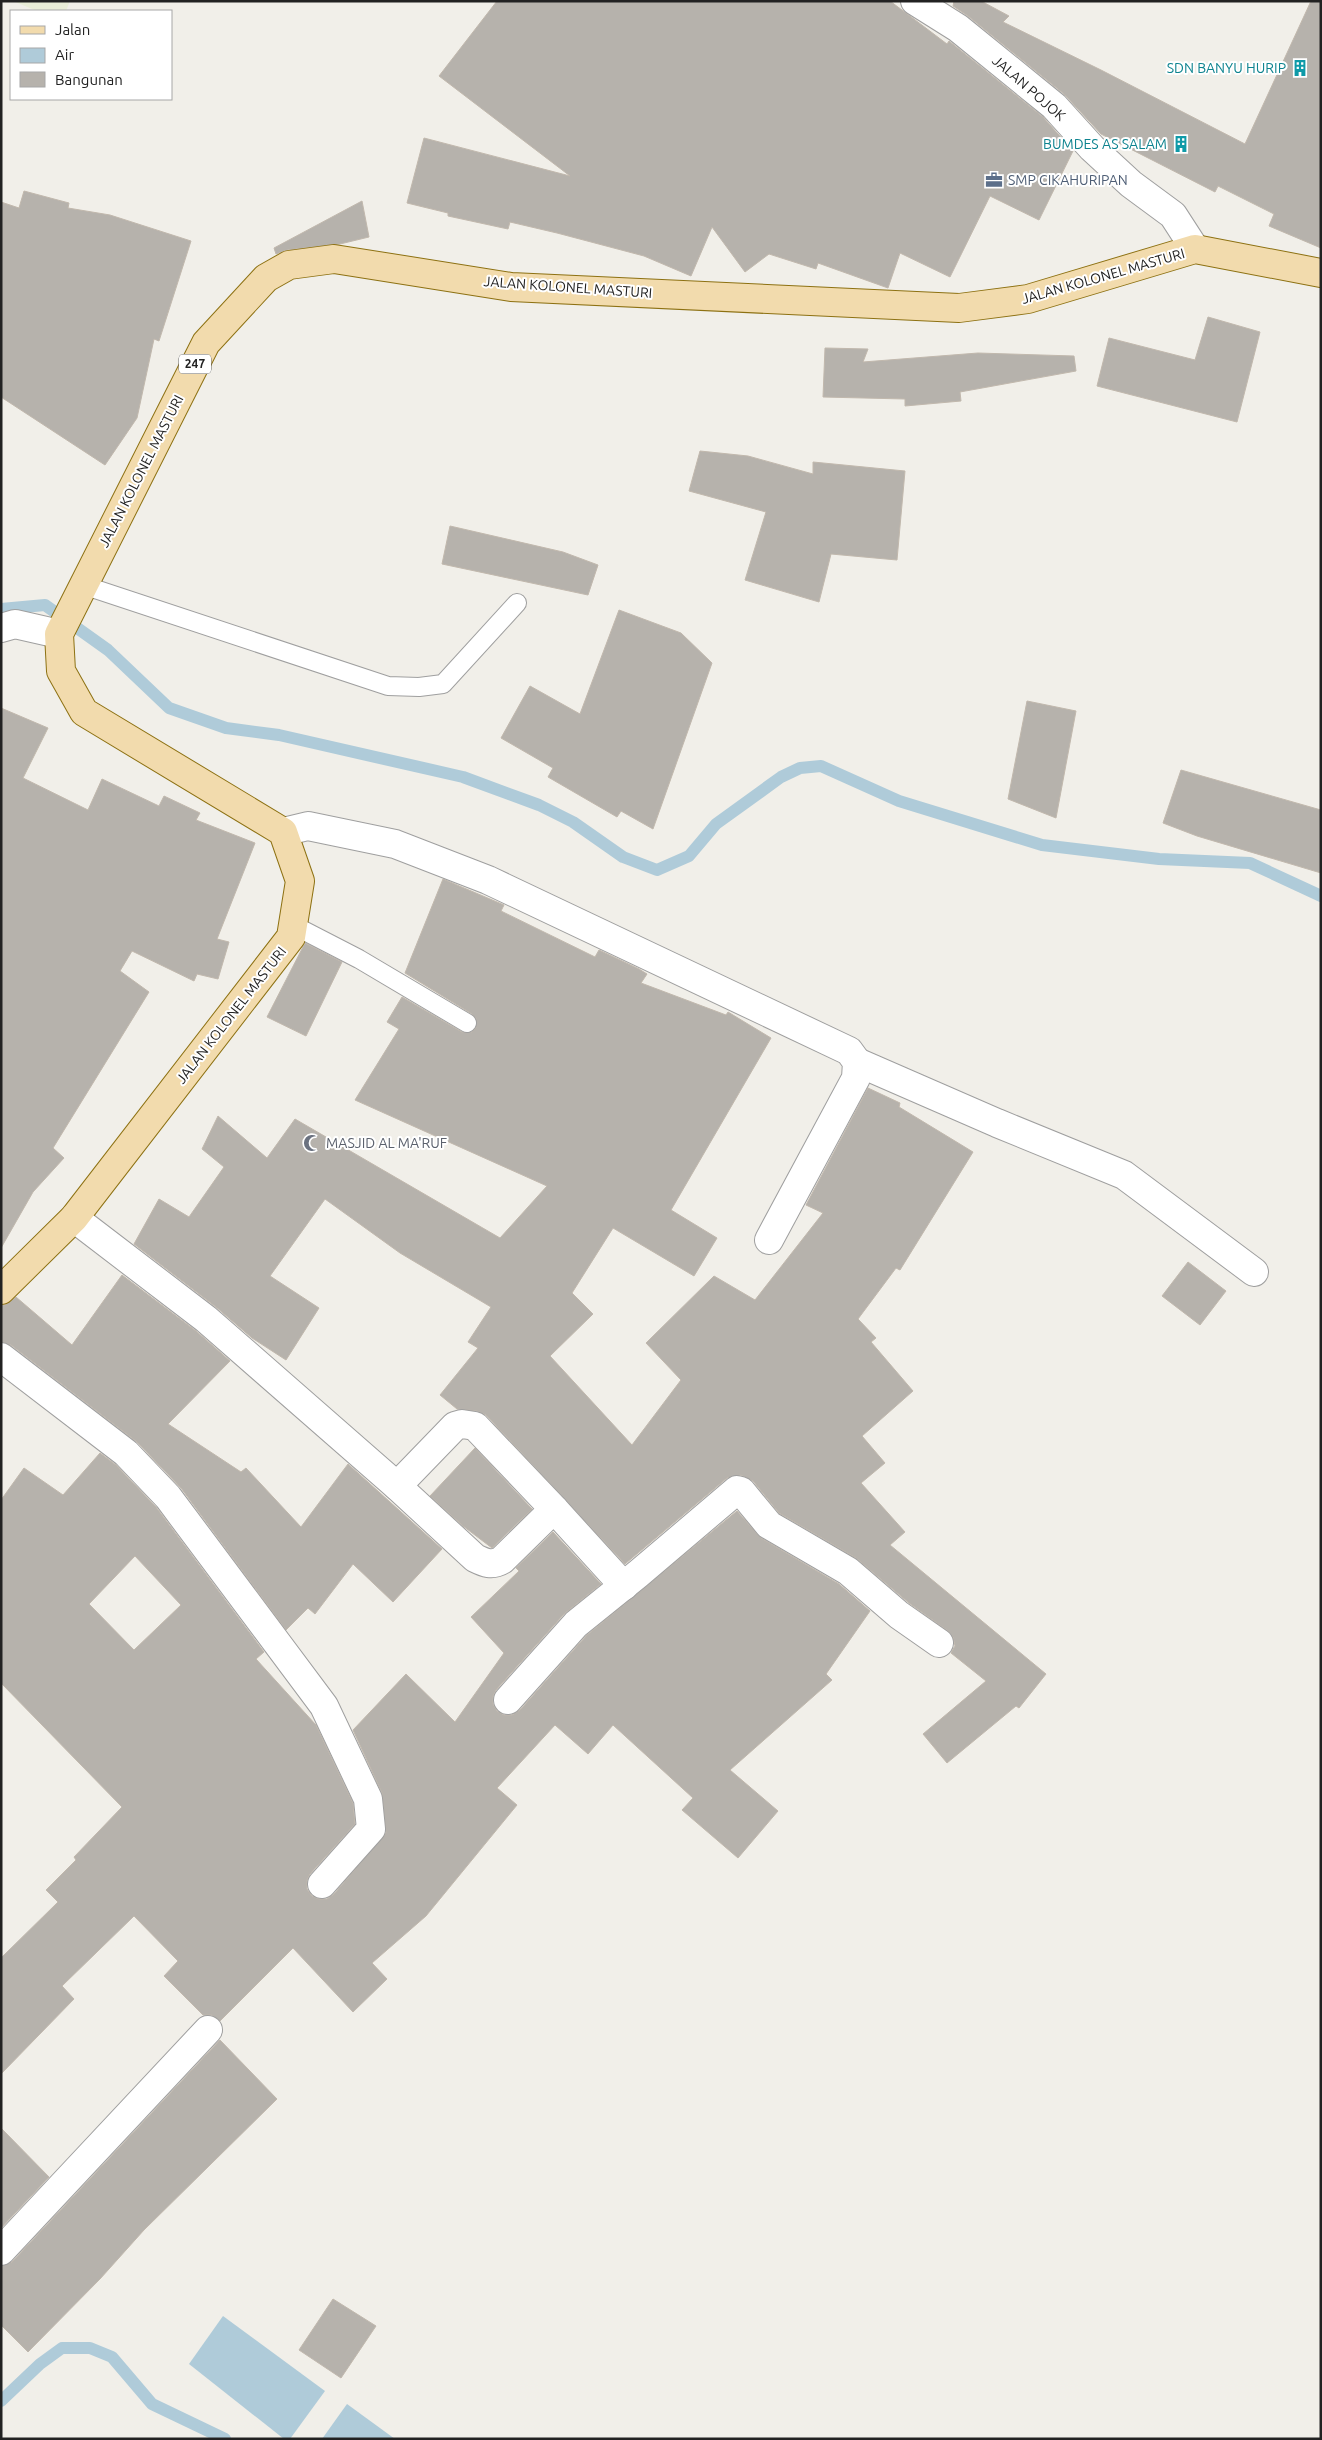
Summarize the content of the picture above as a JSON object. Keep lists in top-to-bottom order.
{
  "streets": {
    "main road": ["JALAN KOLONEL MASTURI", "247"],
    "street": ["JALAN POJOK"]
  },
  "crossings": [
    ["JALAN POJOK", "JALAN KOLONEL MASTURI"]
  ],
  "places": {
    "building": ["SDN BANYU HURIP", "BUMDES AS SALAM"],
    "office": ["SMP CIKAHURIPAN"],
    "mosque": ["MASJID AL MA'RUF"]
  },
  "legend": ["Jalan", "Air", "Bangunan"]
}
